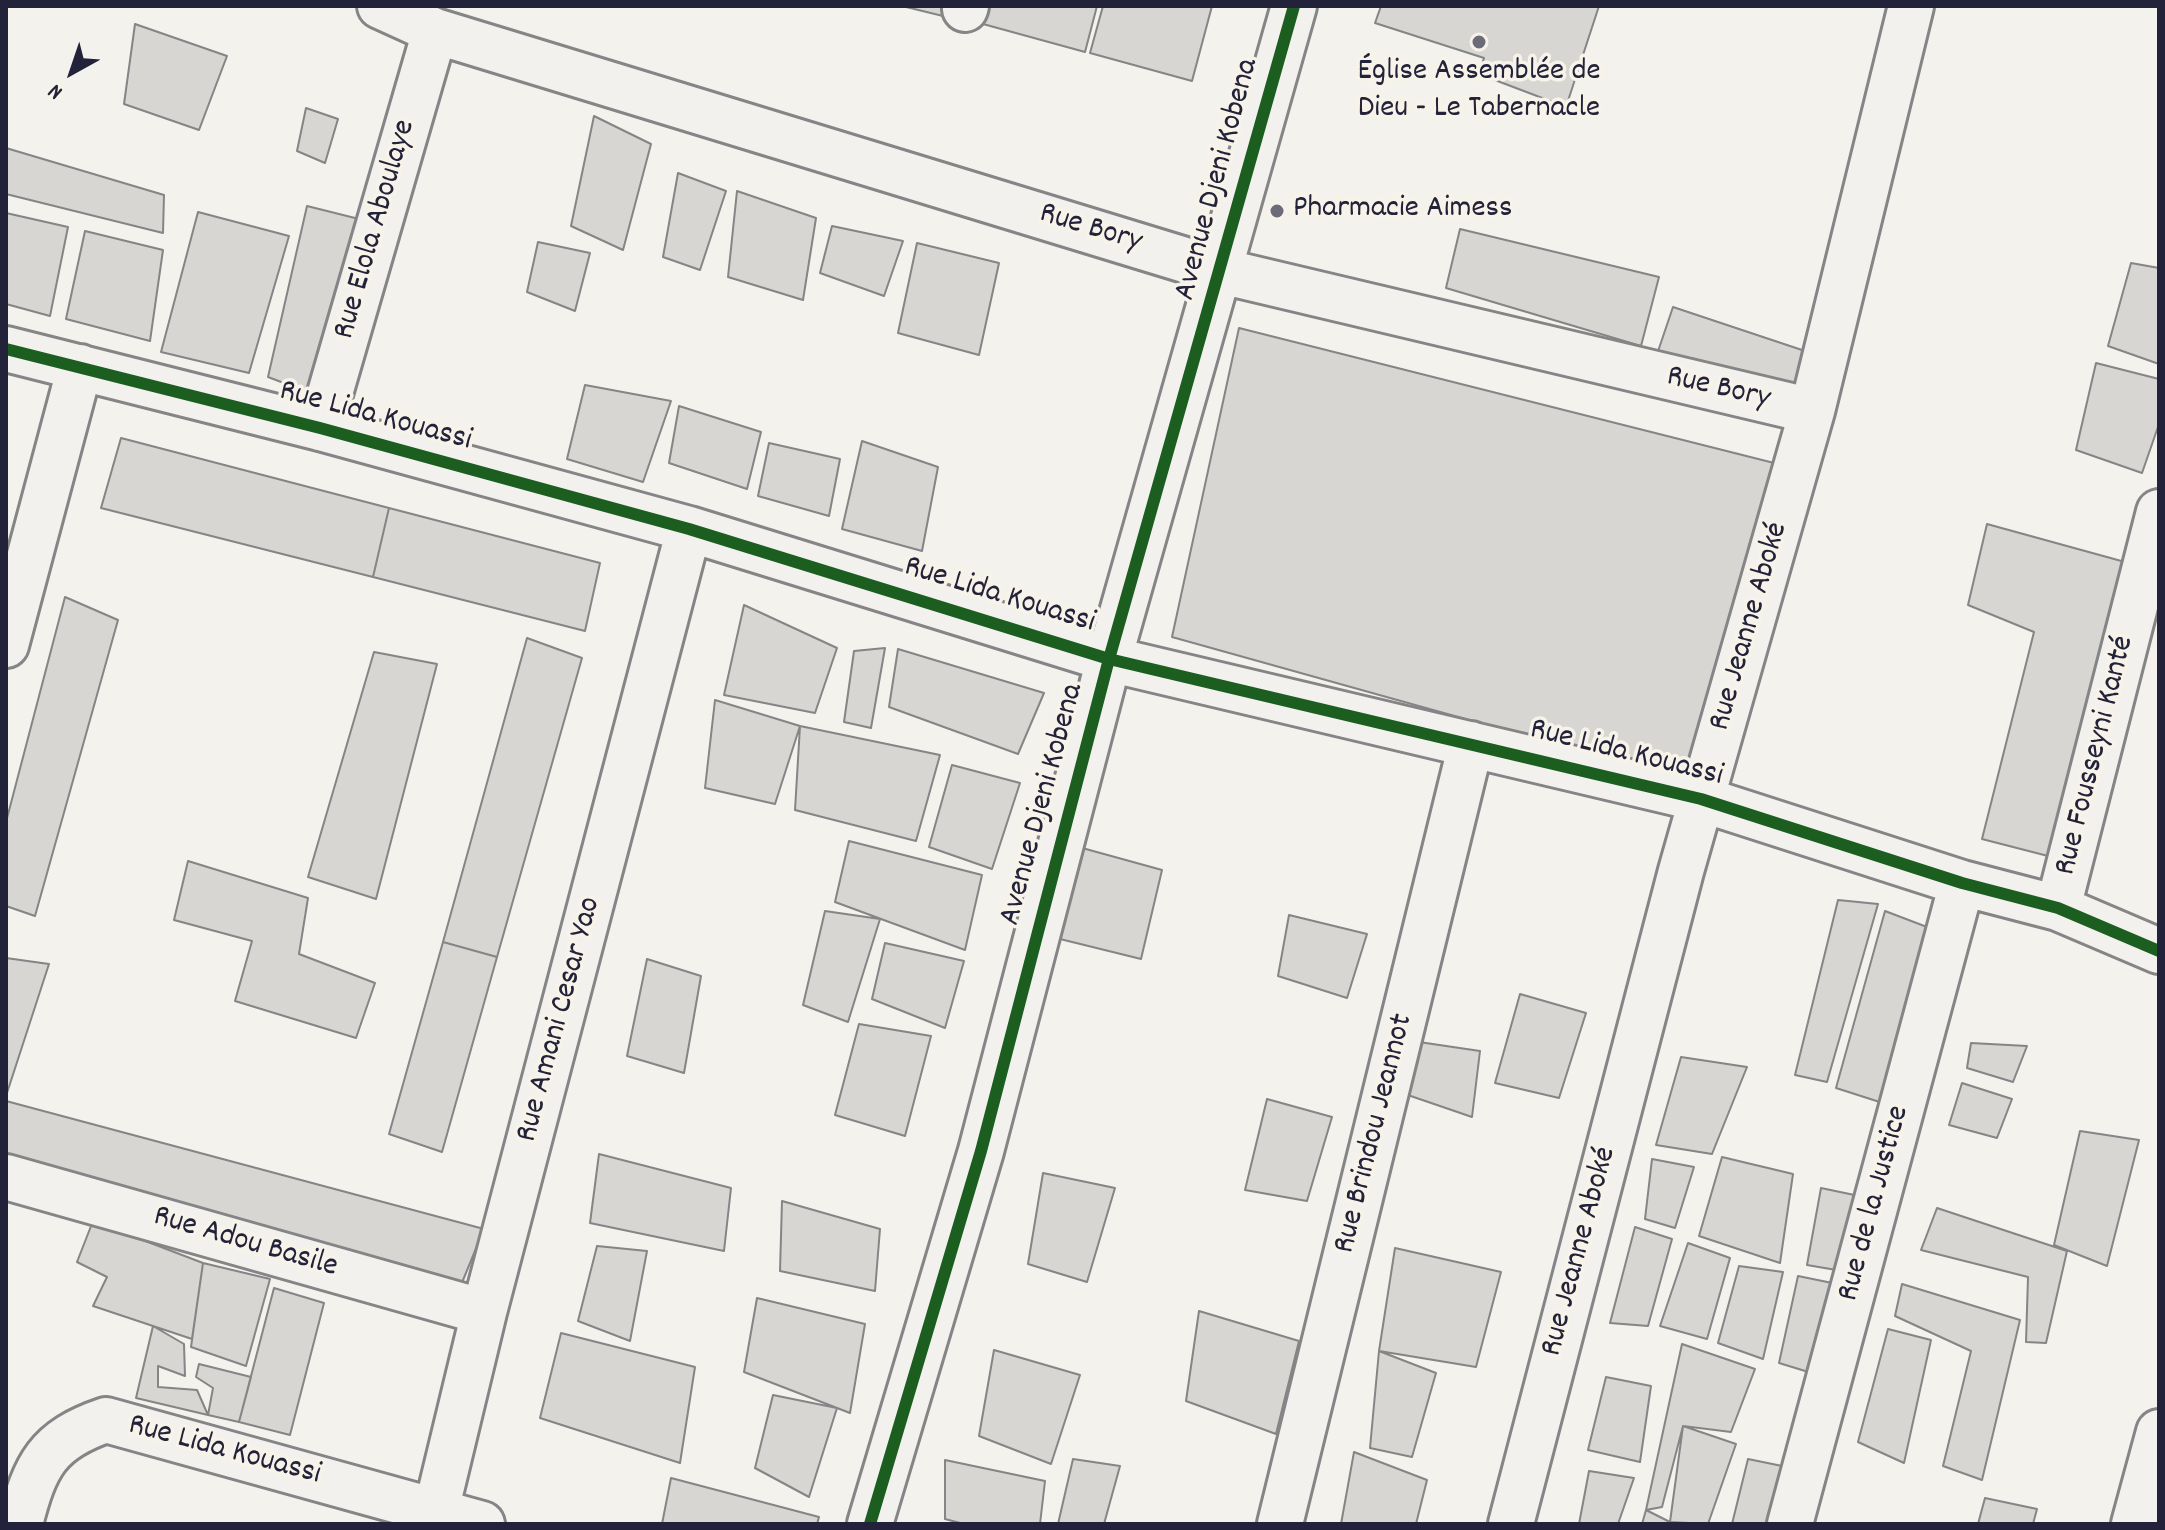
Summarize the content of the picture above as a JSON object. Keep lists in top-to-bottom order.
{
  "streets": {
    "street": [
      "Avenue Djeni Kobena",
      "Rue Elola Aboulaye",
      "Rue Bory",
      "Rue Lida Kouassi",
      "Rue Jeanne Aboké",
      "Rue Fousseyni Kanté",
      "Rue Amani Cesar Yao",
      "Rue Brindou Jeannot",
      "Rue de la Justice",
      "Rue Adou Basile"
    ]
  },
  "crossings": [
    ["Avenue Djeni Kobena", "Rue Bory"],
    ["Avenue Djeni Kobena", "Rue Lida Kouassi"],
    ["Rue Elola Aboulaye", "Rue Bory"],
    ["Rue Elola Aboulaye", "Rue Lida Kouassi"],
    ["Rue Bory", "Rue Jeanne Aboké"],
    ["Rue Lida Kouassi", "Rue Jeanne Aboké"],
    ["Rue Lida Kouassi", "Rue Fousseyni Kanté"],
    ["Rue Lida Kouassi", "Rue Amani Cesar Yao"],
    ["Rue Lida Kouassi", "Rue Brindou Jeannot"],
    ["Rue Lida Kouassi", "Rue de la Justice"],
    ["Rue Amani Cesar Yao", "Rue Adou Basile"]
  ],
  "places": ["Église Assemblée de Dieu - Le Tabernacle", "Pharmacie Aimess"],
  "north": "bottom left"
}
